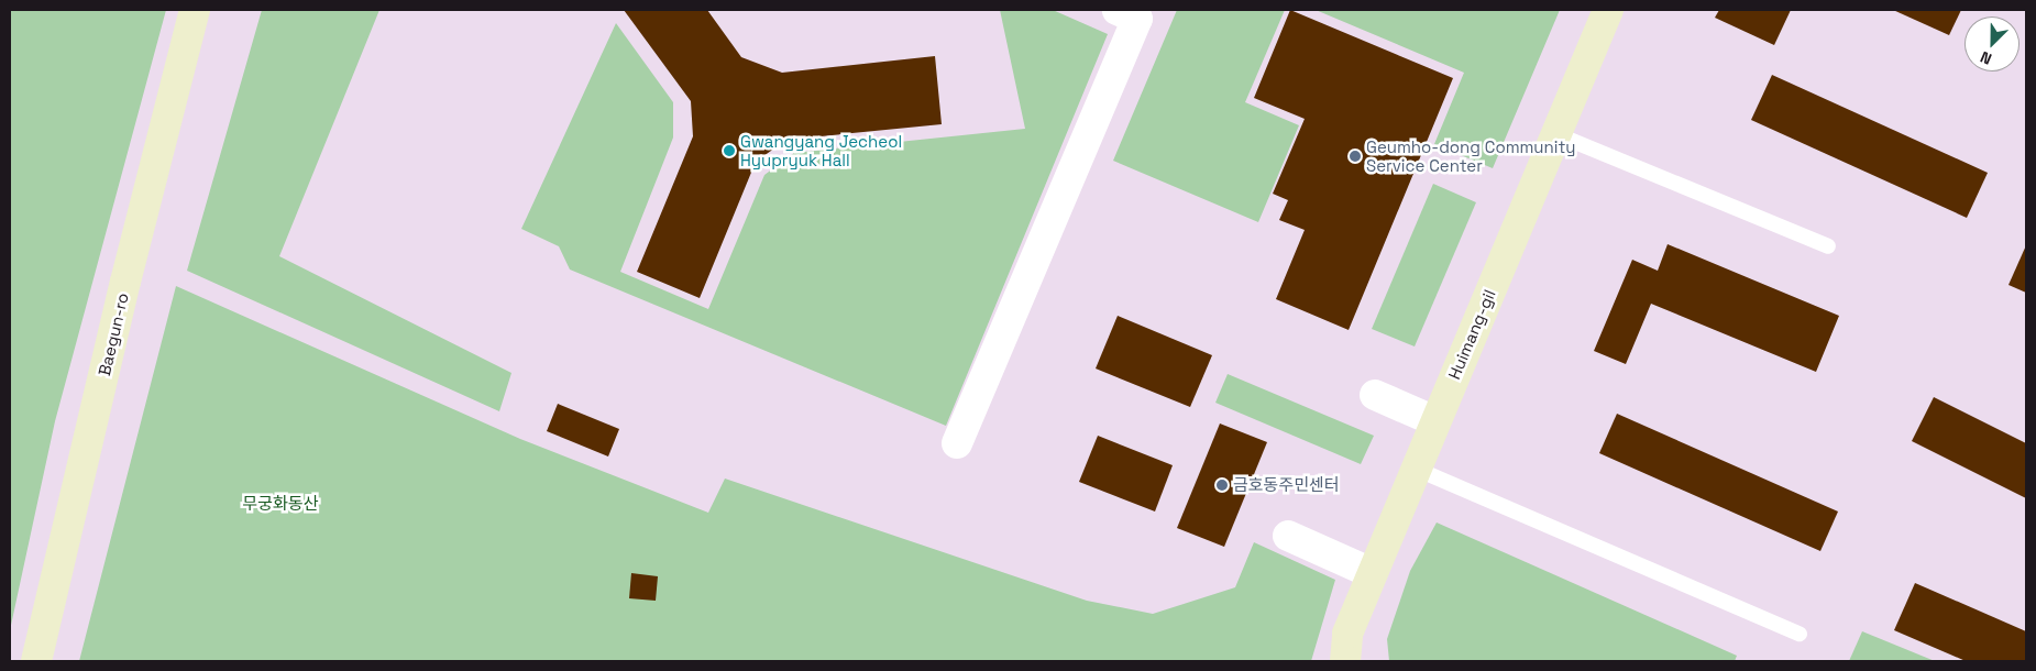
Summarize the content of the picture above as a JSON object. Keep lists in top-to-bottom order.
{
  "streets": {
    "street": ["Baegun-ro", "Huimang-gil"]
  },
  "parks": ["무궁화동산"],
  "places": ["Gwangyang Jecheol Hyupryuk Hall", "Geumho-dong Community Service Center", "금호동주민센터"],
  "north": "bottom left"
}
